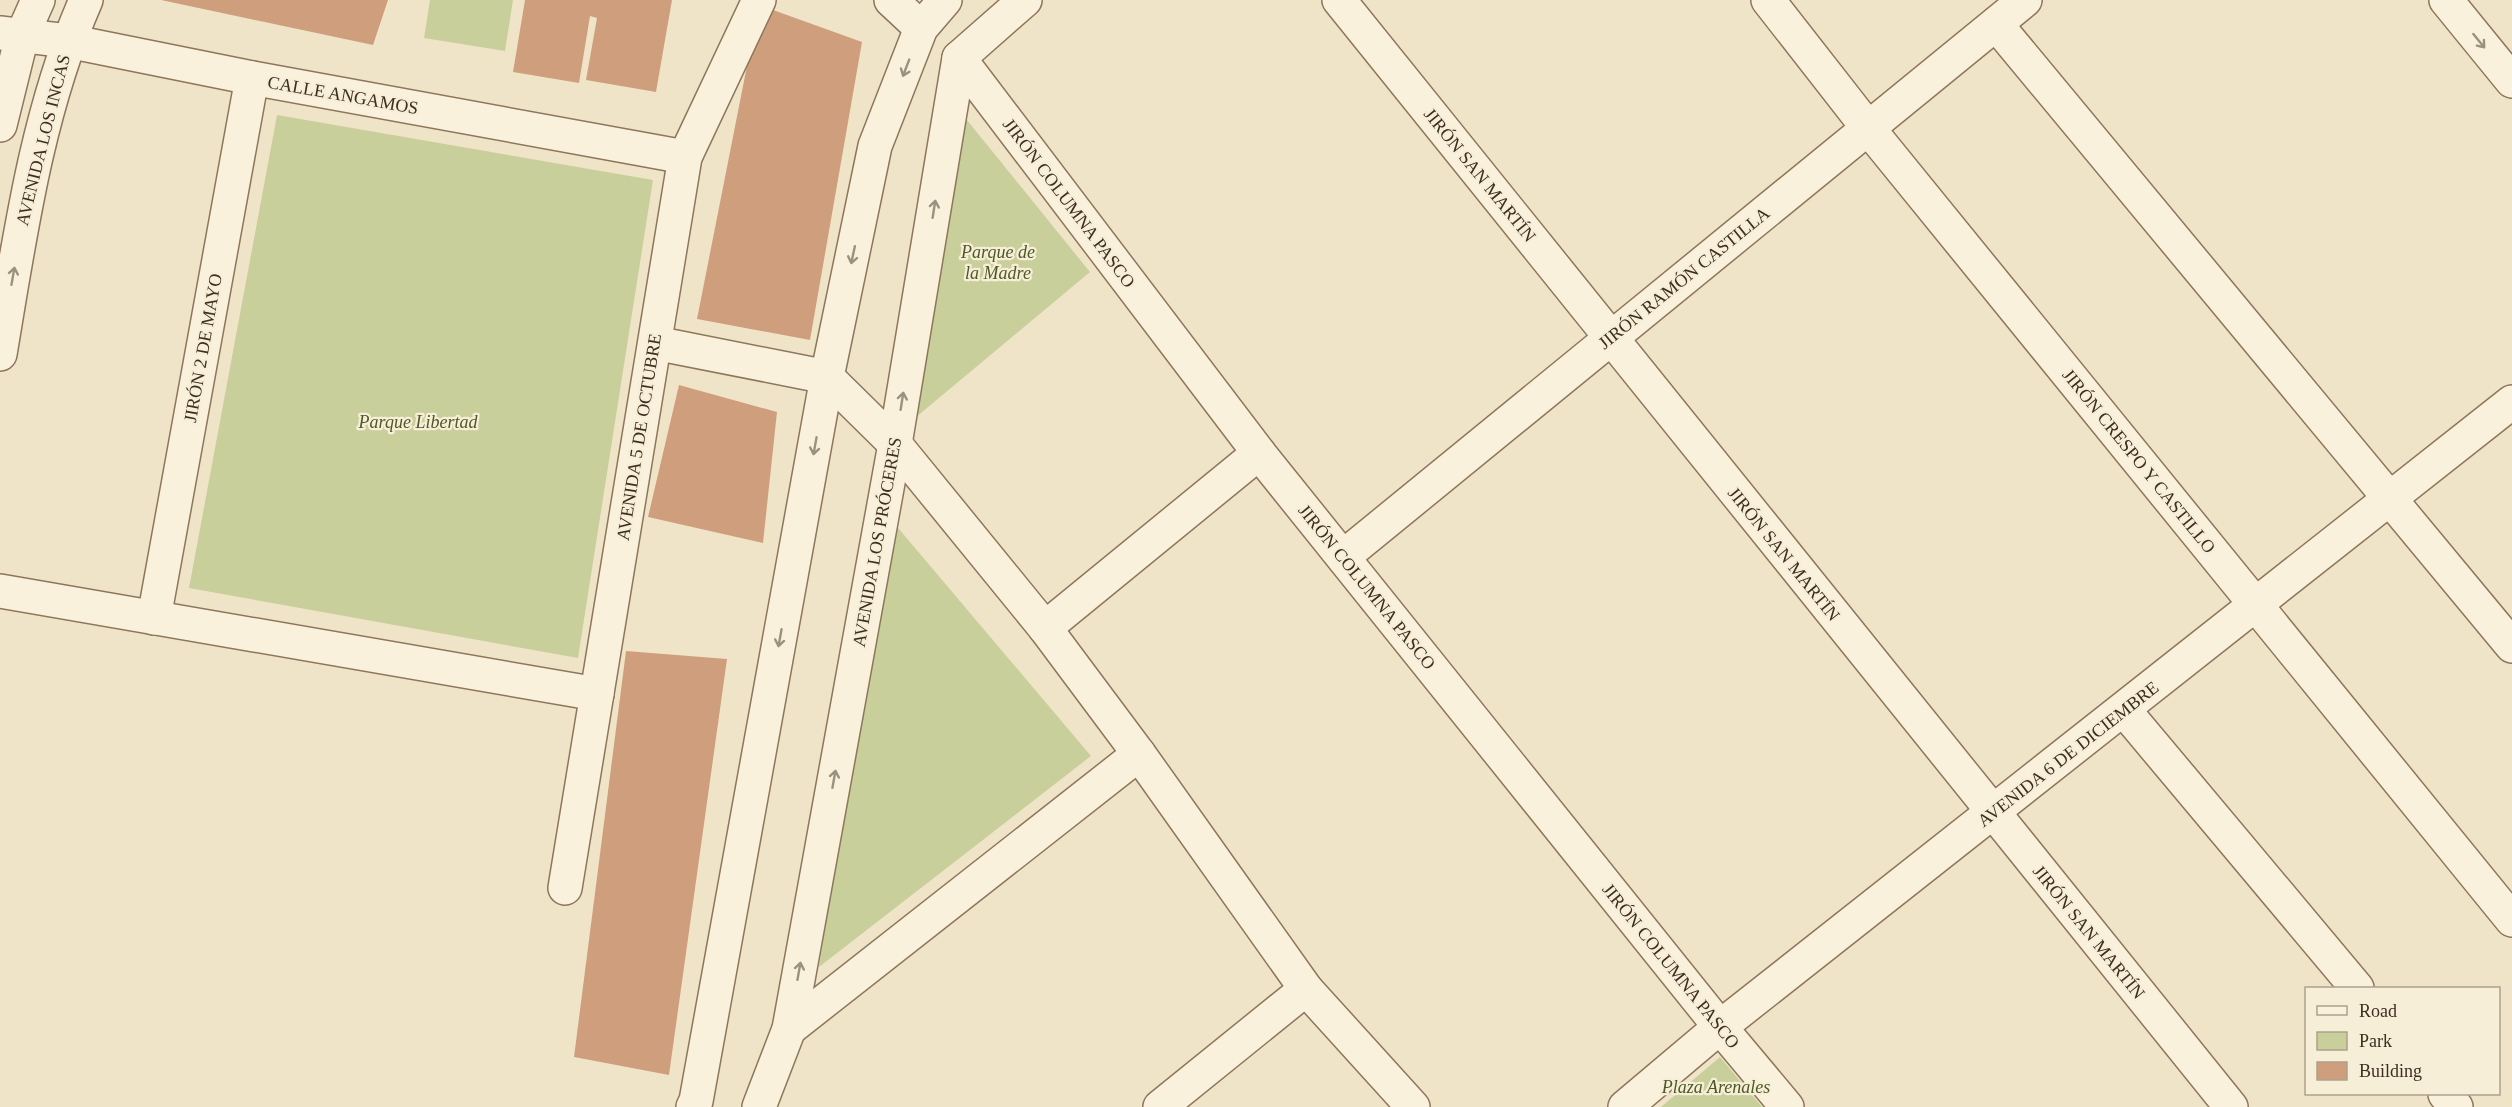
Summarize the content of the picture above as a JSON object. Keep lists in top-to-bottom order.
{
  "streets": {
    "street": [
      "CALLE ANGAMOS",
      "AVENIDA LOS INCAS",
      "JIRÓN SAN MARTÍN",
      "JIRÓN COLUMNA PASCO",
      "JIRÓN RAMÓN CASTILLA",
      "JIRÓN 2 DE MAYO",
      "AVENIDA 5 DE OCTUBRE",
      "JIRÓN CRESPO Y CASTILLO",
      "AVENIDA LOS PRÓCERES",
      "AVENIDA 6 DE DICIEMBRE"
    ]
  },
  "crossings": [
    ["CALLE ANGAMOS", "AVENIDA LOS INCAS"],
    ["CALLE ANGAMOS", "JIRÓN 2 DE MAYO"],
    ["CALLE ANGAMOS", "AVENIDA 5 DE OCTUBRE"],
    ["JIRÓN SAN MARTÍN", "JIRÓN RAMÓN CASTILLA"],
    ["JIRÓN SAN MARTÍN", "AVENIDA 6 DE DICIEMBRE"],
    ["JIRÓN COLUMNA PASCO", "JIRÓN RAMÓN CASTILLA"],
    ["JIRÓN COLUMNA PASCO", "AVENIDA LOS PRÓCERES"],
    ["JIRÓN COLUMNA PASCO", "AVENIDA 6 DE DICIEMBRE"],
    ["JIRÓN RAMÓN CASTILLA", "JIRÓN CRESPO Y CASTILLO"],
    ["JIRÓN CRESPO Y CASTILLO", "AVENIDA 6 DE DICIEMBRE"]
  ],
  "one_way": ["AVENIDA LOS INCAS"],
  "parks": ["Parque de la Madre", "Parque Libertad", "Plaza Arenales"],
  "legend": ["Road", "Park", "Building"]
}
